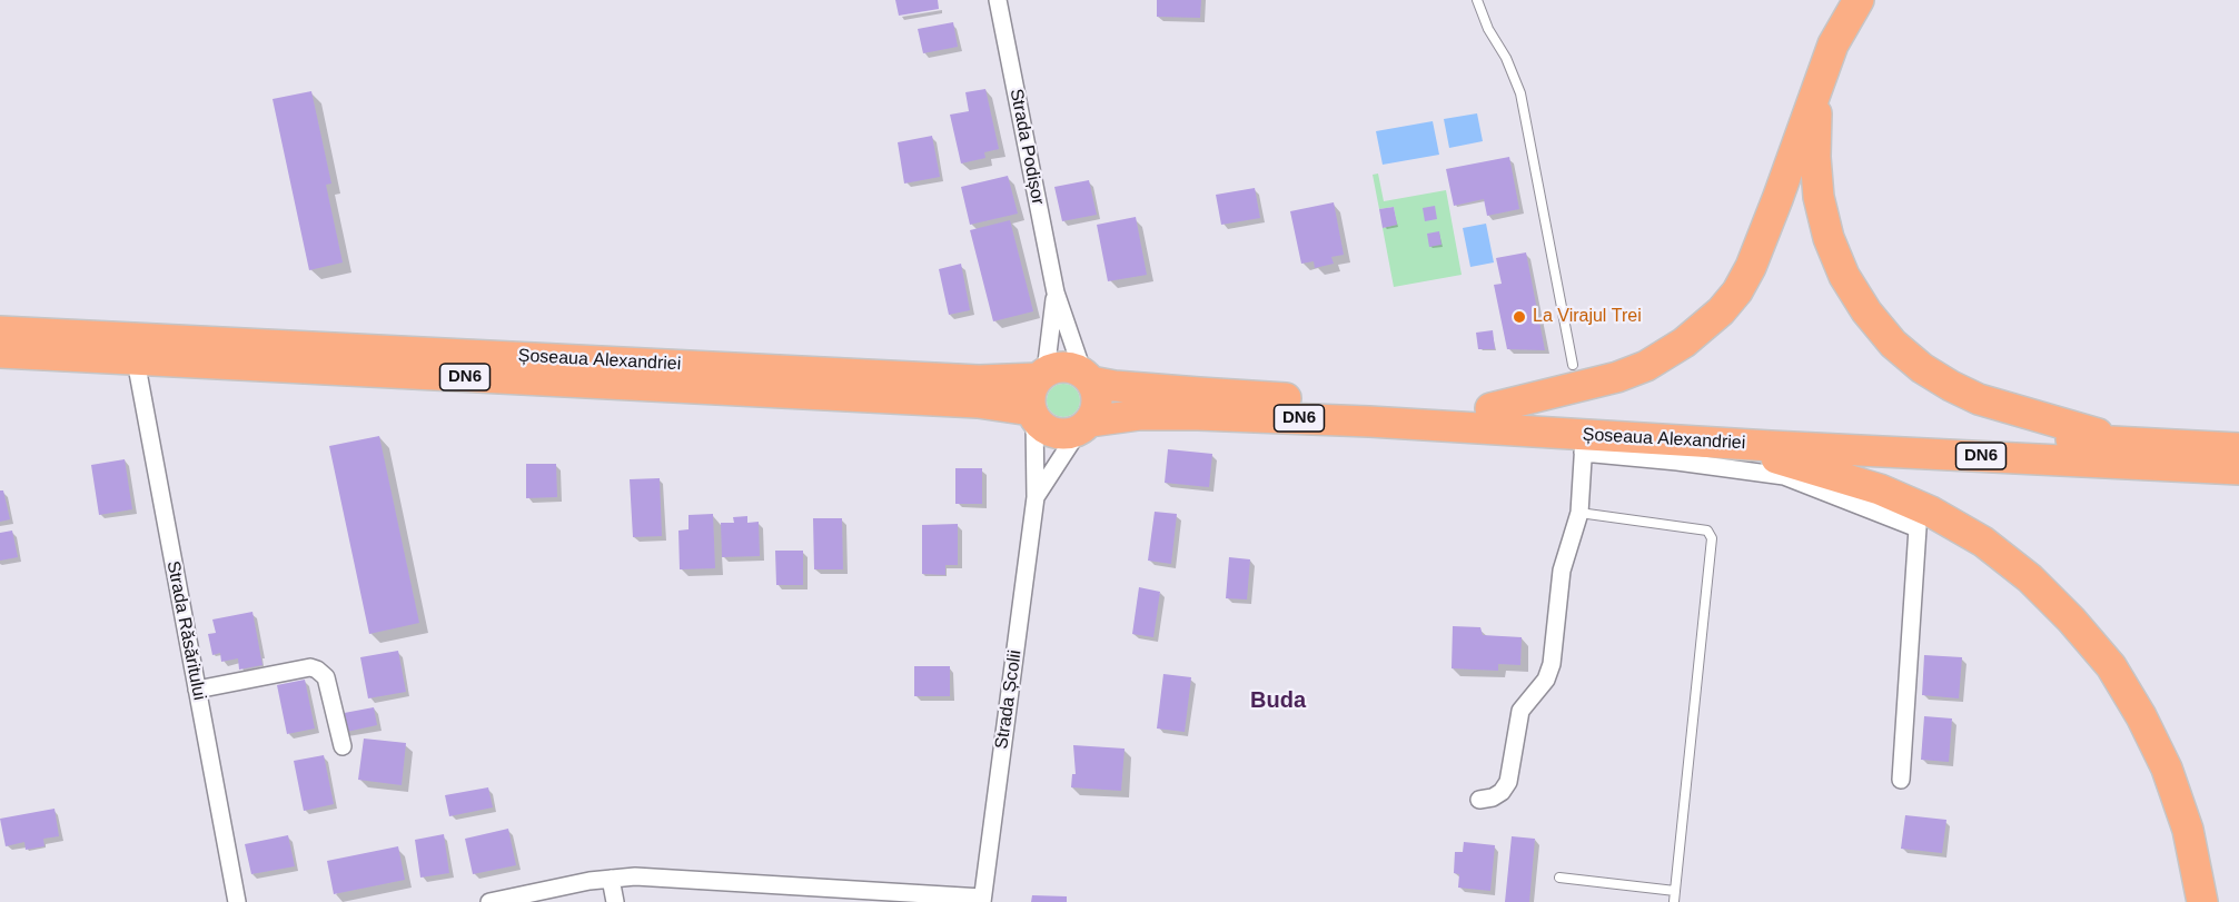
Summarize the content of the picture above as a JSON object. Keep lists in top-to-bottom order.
{
  "streets": {
    "highway": ["Șoseaua Alexandriei", "DN6"],
    "street": ["Strada Podișor", "Strada Răsăritului", "Strada Școlii"]
  },
  "crossings": [
    ["Strada Podișor", "Șoseaua Alexandriei"],
    ["Strada Podișor", "Strada Școlii"],
    ["Șoseaua Alexandriei", "Strada Răsăritului"],
    ["Șoseaua Alexandriei", "Strada Școlii"]
  ],
  "districts": ["Buda"],
  "places": ["La Virajul Trei"]
}
